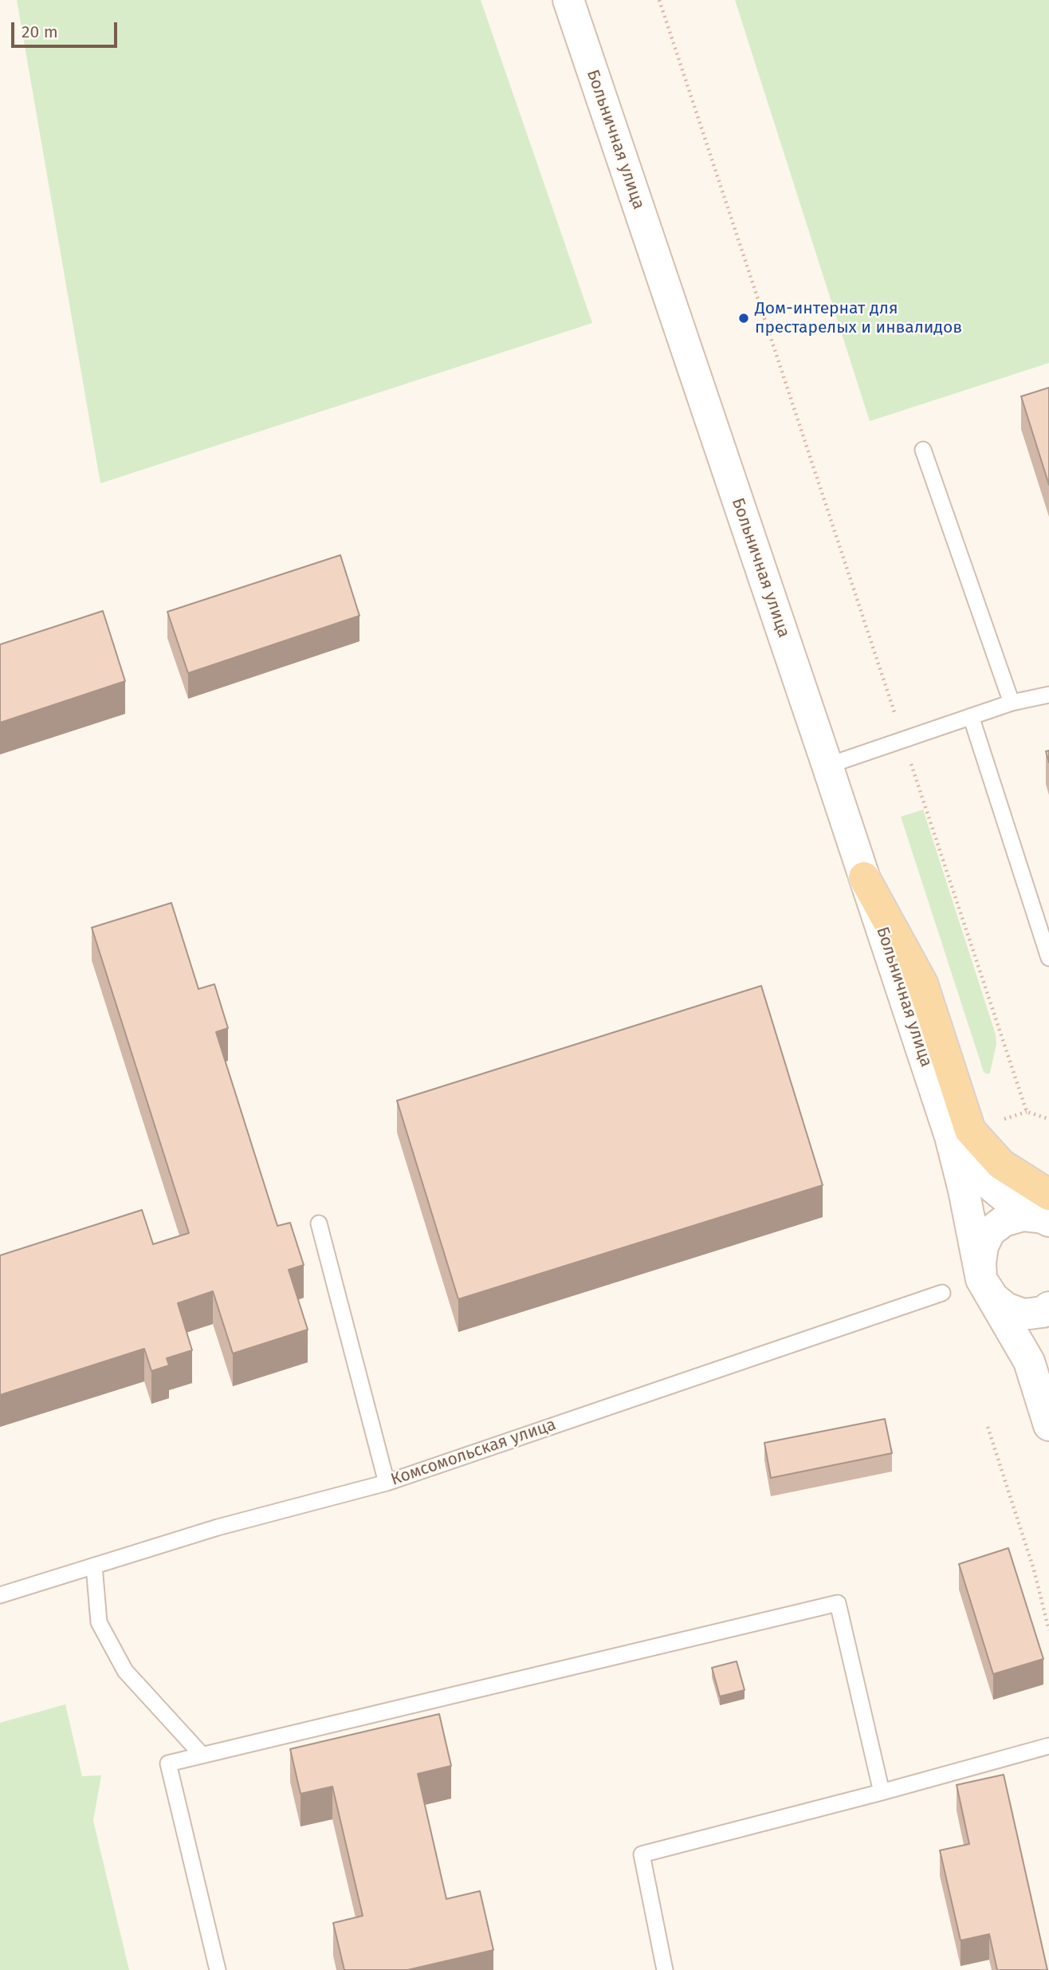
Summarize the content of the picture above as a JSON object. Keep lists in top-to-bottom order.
{
  "streets": {
    "main road": ["Больничная улица"],
    "lane": ["Комсомольская улица"]
  },
  "places": ["Дом-интернат для престарелых и инвалидов"],
  "scale_bar": "20 m"
}
